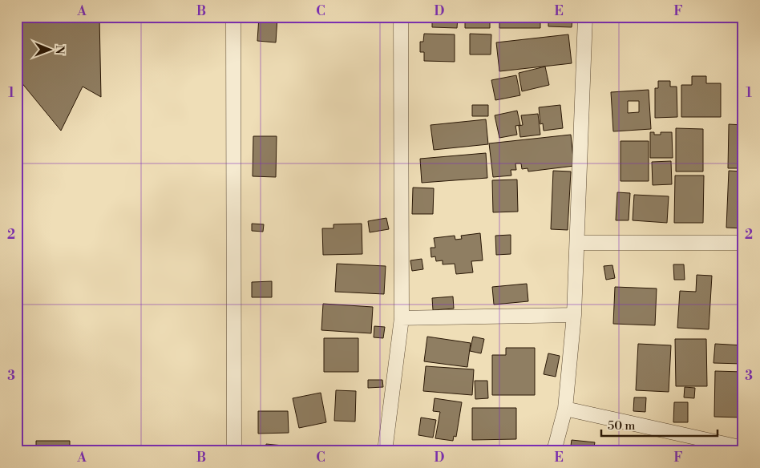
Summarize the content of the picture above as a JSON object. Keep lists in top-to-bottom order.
{
  "scale_bar": "50 m",
  "north": "right",
  "grid": {
    "columns": [
      "A",
      "B",
      "C",
      "D",
      "E",
      "F"
    ],
    "rows": ["1", "2", "3"]
  }
}
